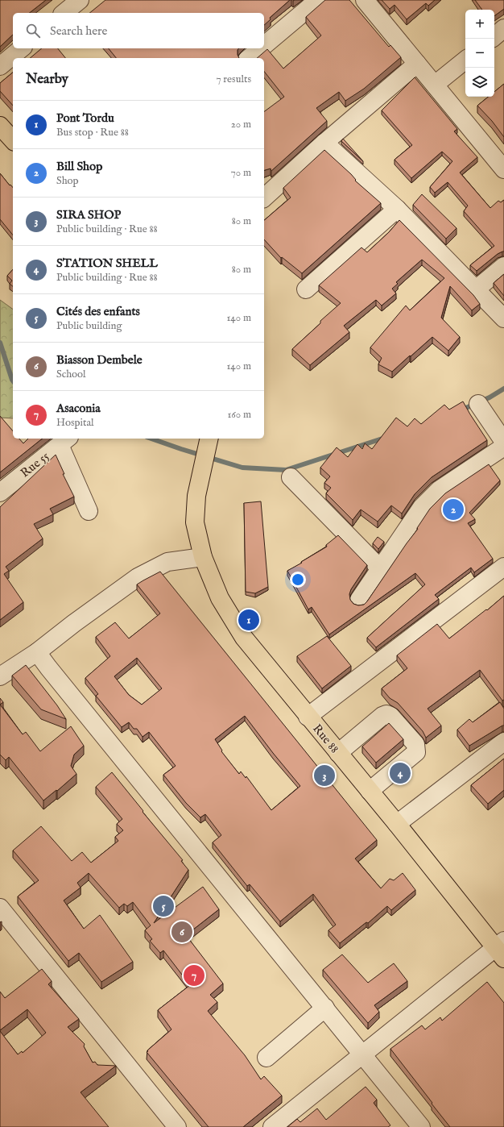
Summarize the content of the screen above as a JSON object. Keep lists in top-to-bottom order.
{
  "streets": {
    "main road": ["Rue 88"],
    "street": ["Rue 55"]
  },
  "page": {
    "map_buttons": ["+", "−"],
    "search": "Search here",
    "heading": ["Nearby", "7 results"],
    "list": [
      {
        "mark": "1",
        "name": "Pont Tordu",
        "note": "Bus stop · Rue 88",
        "value": "20 m"
      },
      {
        "mark": "2",
        "name": "Bill Shop",
        "note": "Shop",
        "value": "70 m"
      },
      {
        "mark": "3",
        "name": "SIRA SHOP",
        "note": "Public building · Rue 88",
        "value": "80 m"
      },
      {
        "mark": "4",
        "name": "STATION SHELL",
        "note": "Public building · Rue 88",
        "value": "80 m"
      },
      {
        "mark": "5",
        "name": "Cités des enfants",
        "note": "Public building",
        "value": "140 m"
      },
      {
        "mark": "6",
        "name": "Biasson Dembele",
        "note": "School",
        "value": "140 m"
      },
      {
        "mark": "7",
        "name": "Asaconia",
        "note": "Hospital",
        "value": "160 m"
      }
    ],
    "pins": [
      "2",
      "1",
      "4",
      "3",
      "5",
      "6",
      "7"
    ]
  }
}
